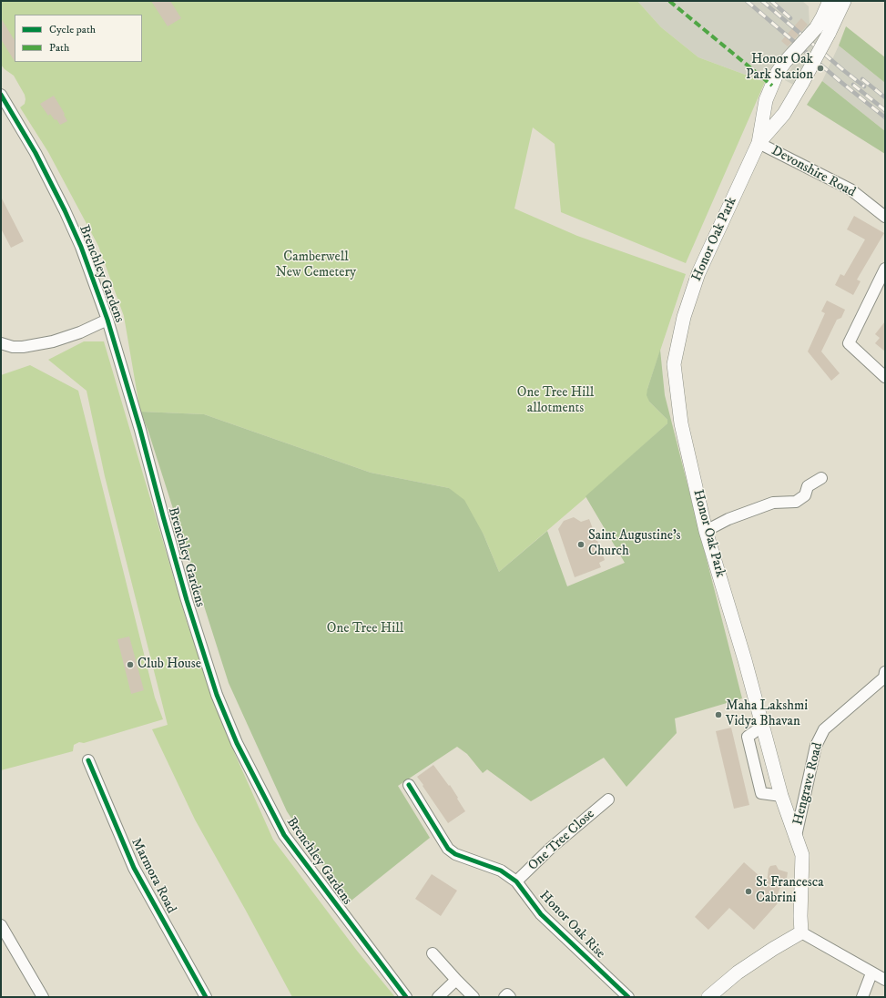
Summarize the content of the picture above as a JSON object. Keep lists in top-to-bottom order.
{
  "streets": {
    "main road": ["Honor Oak Park"],
    "street": [
      "Devonshire Road",
      "Brenchley Gardens",
      "Hengrave Road",
      "One Tree Close",
      "Marmora Road",
      "Honor Oak Rise"
    ]
  },
  "crossings": [
    ["Devonshire Road", "Honor Oak Park"],
    ["Honor Oak Park", "Hengrave Road"],
    ["One Tree Close", "Honor Oak Rise"]
  ],
  "parks": ["Camberwell New Cemetery", "One Tree Hill allotments", "One Tree Hill"],
  "places": [
    "Honor Oak Park Station",
    "Saint Augustine's Church",
    "Club House",
    "Maha Lakshmi Vidya Bhavan",
    "St Francesca Cabrini"
  ],
  "legend": ["Cycle path", "Path"]
}
